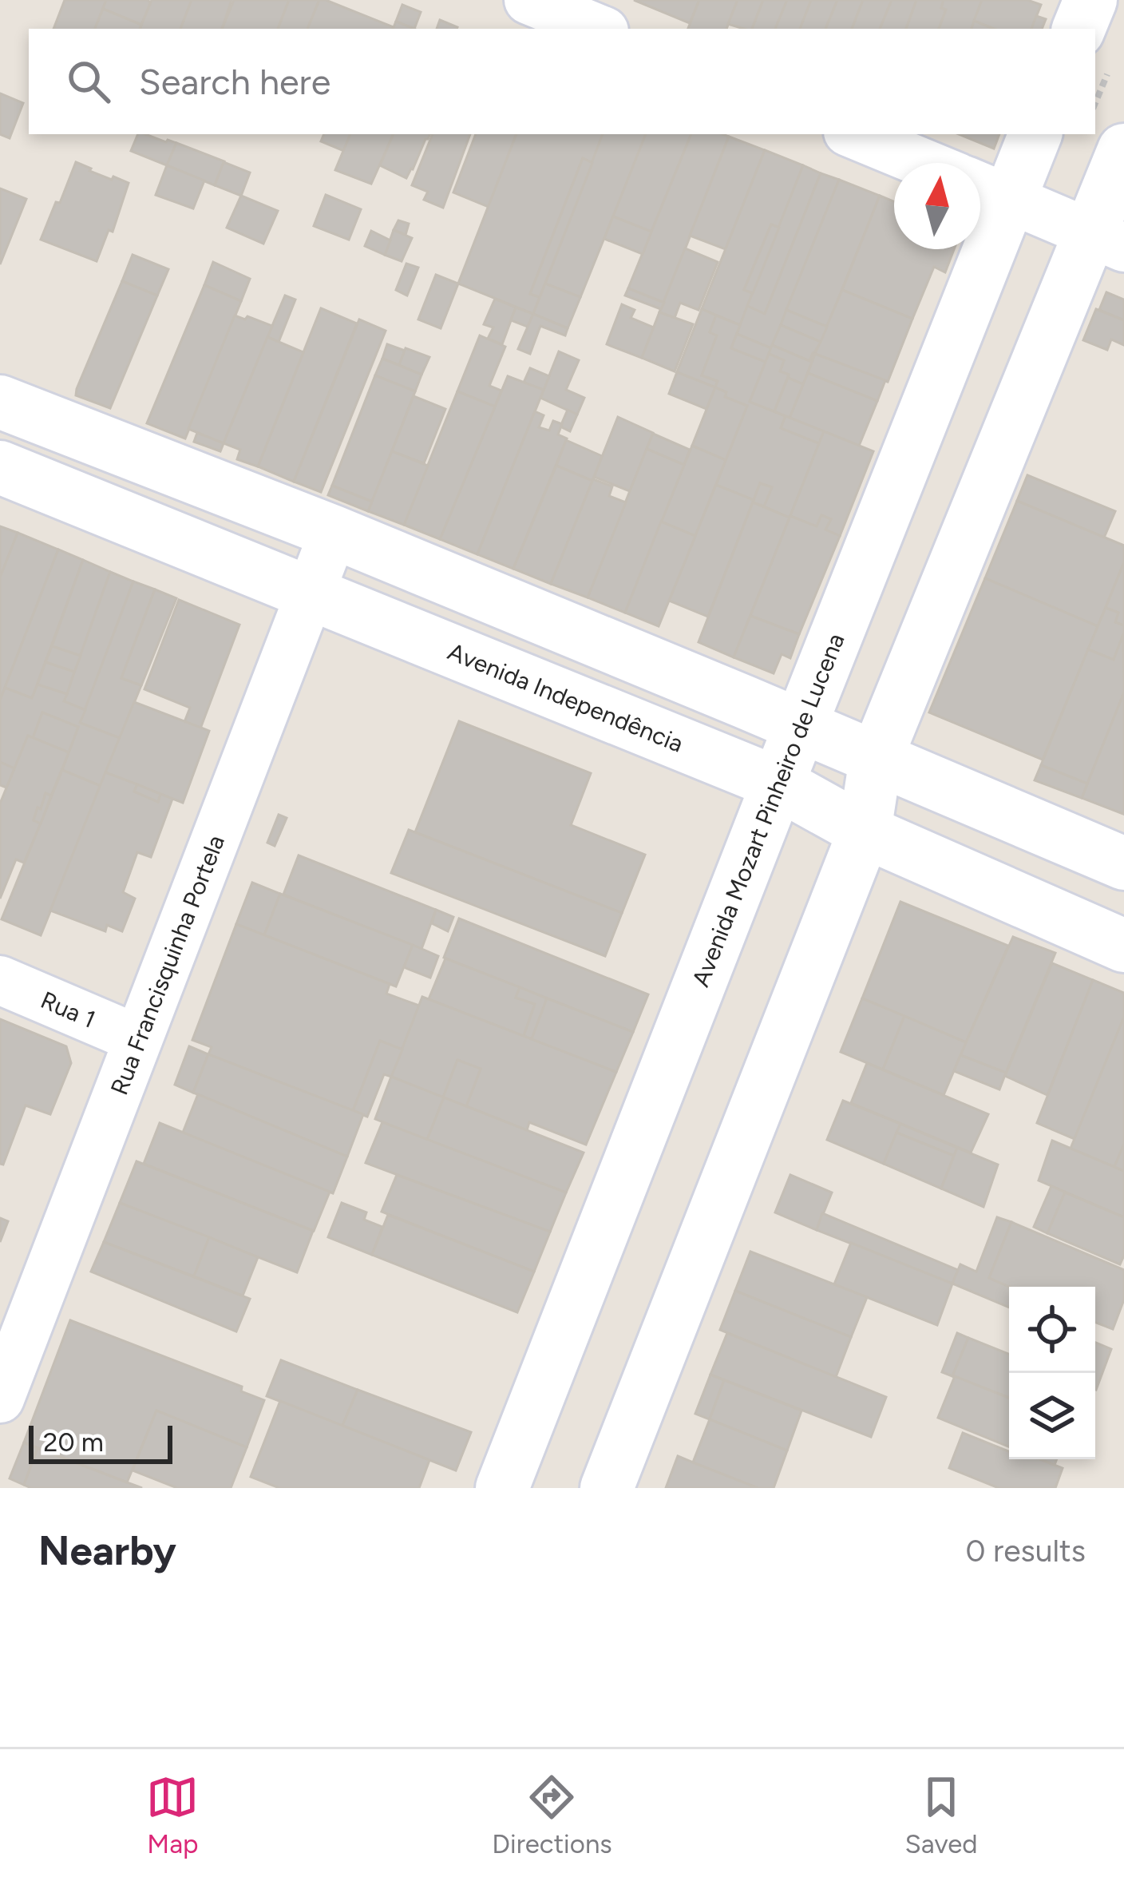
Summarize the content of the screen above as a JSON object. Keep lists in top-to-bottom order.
{
  "streets": {
    "main road": ["Avenida Independência", "Avenida Mozart Pinheiro de Lucena"],
    "street": ["Rua Francisquinha Portela", "Rua 1"]
  },
  "crossings": [
    ["Avenida Independência", "Avenida Mozart Pinheiro de Lucena"],
    ["Avenida Independência", "Rua Francisquinha Portela"],
    ["Rua Francisquinha Portela", "Rua 1"]
  ],
  "scale_bar": "20 m",
  "north": "top",
  "page": {
    "search": "Search here",
    "scale": "20 m",
    "heading": ["Nearby", "0 results"],
    "nav": ["Map", "Directions", "Saved"]
  }
}
